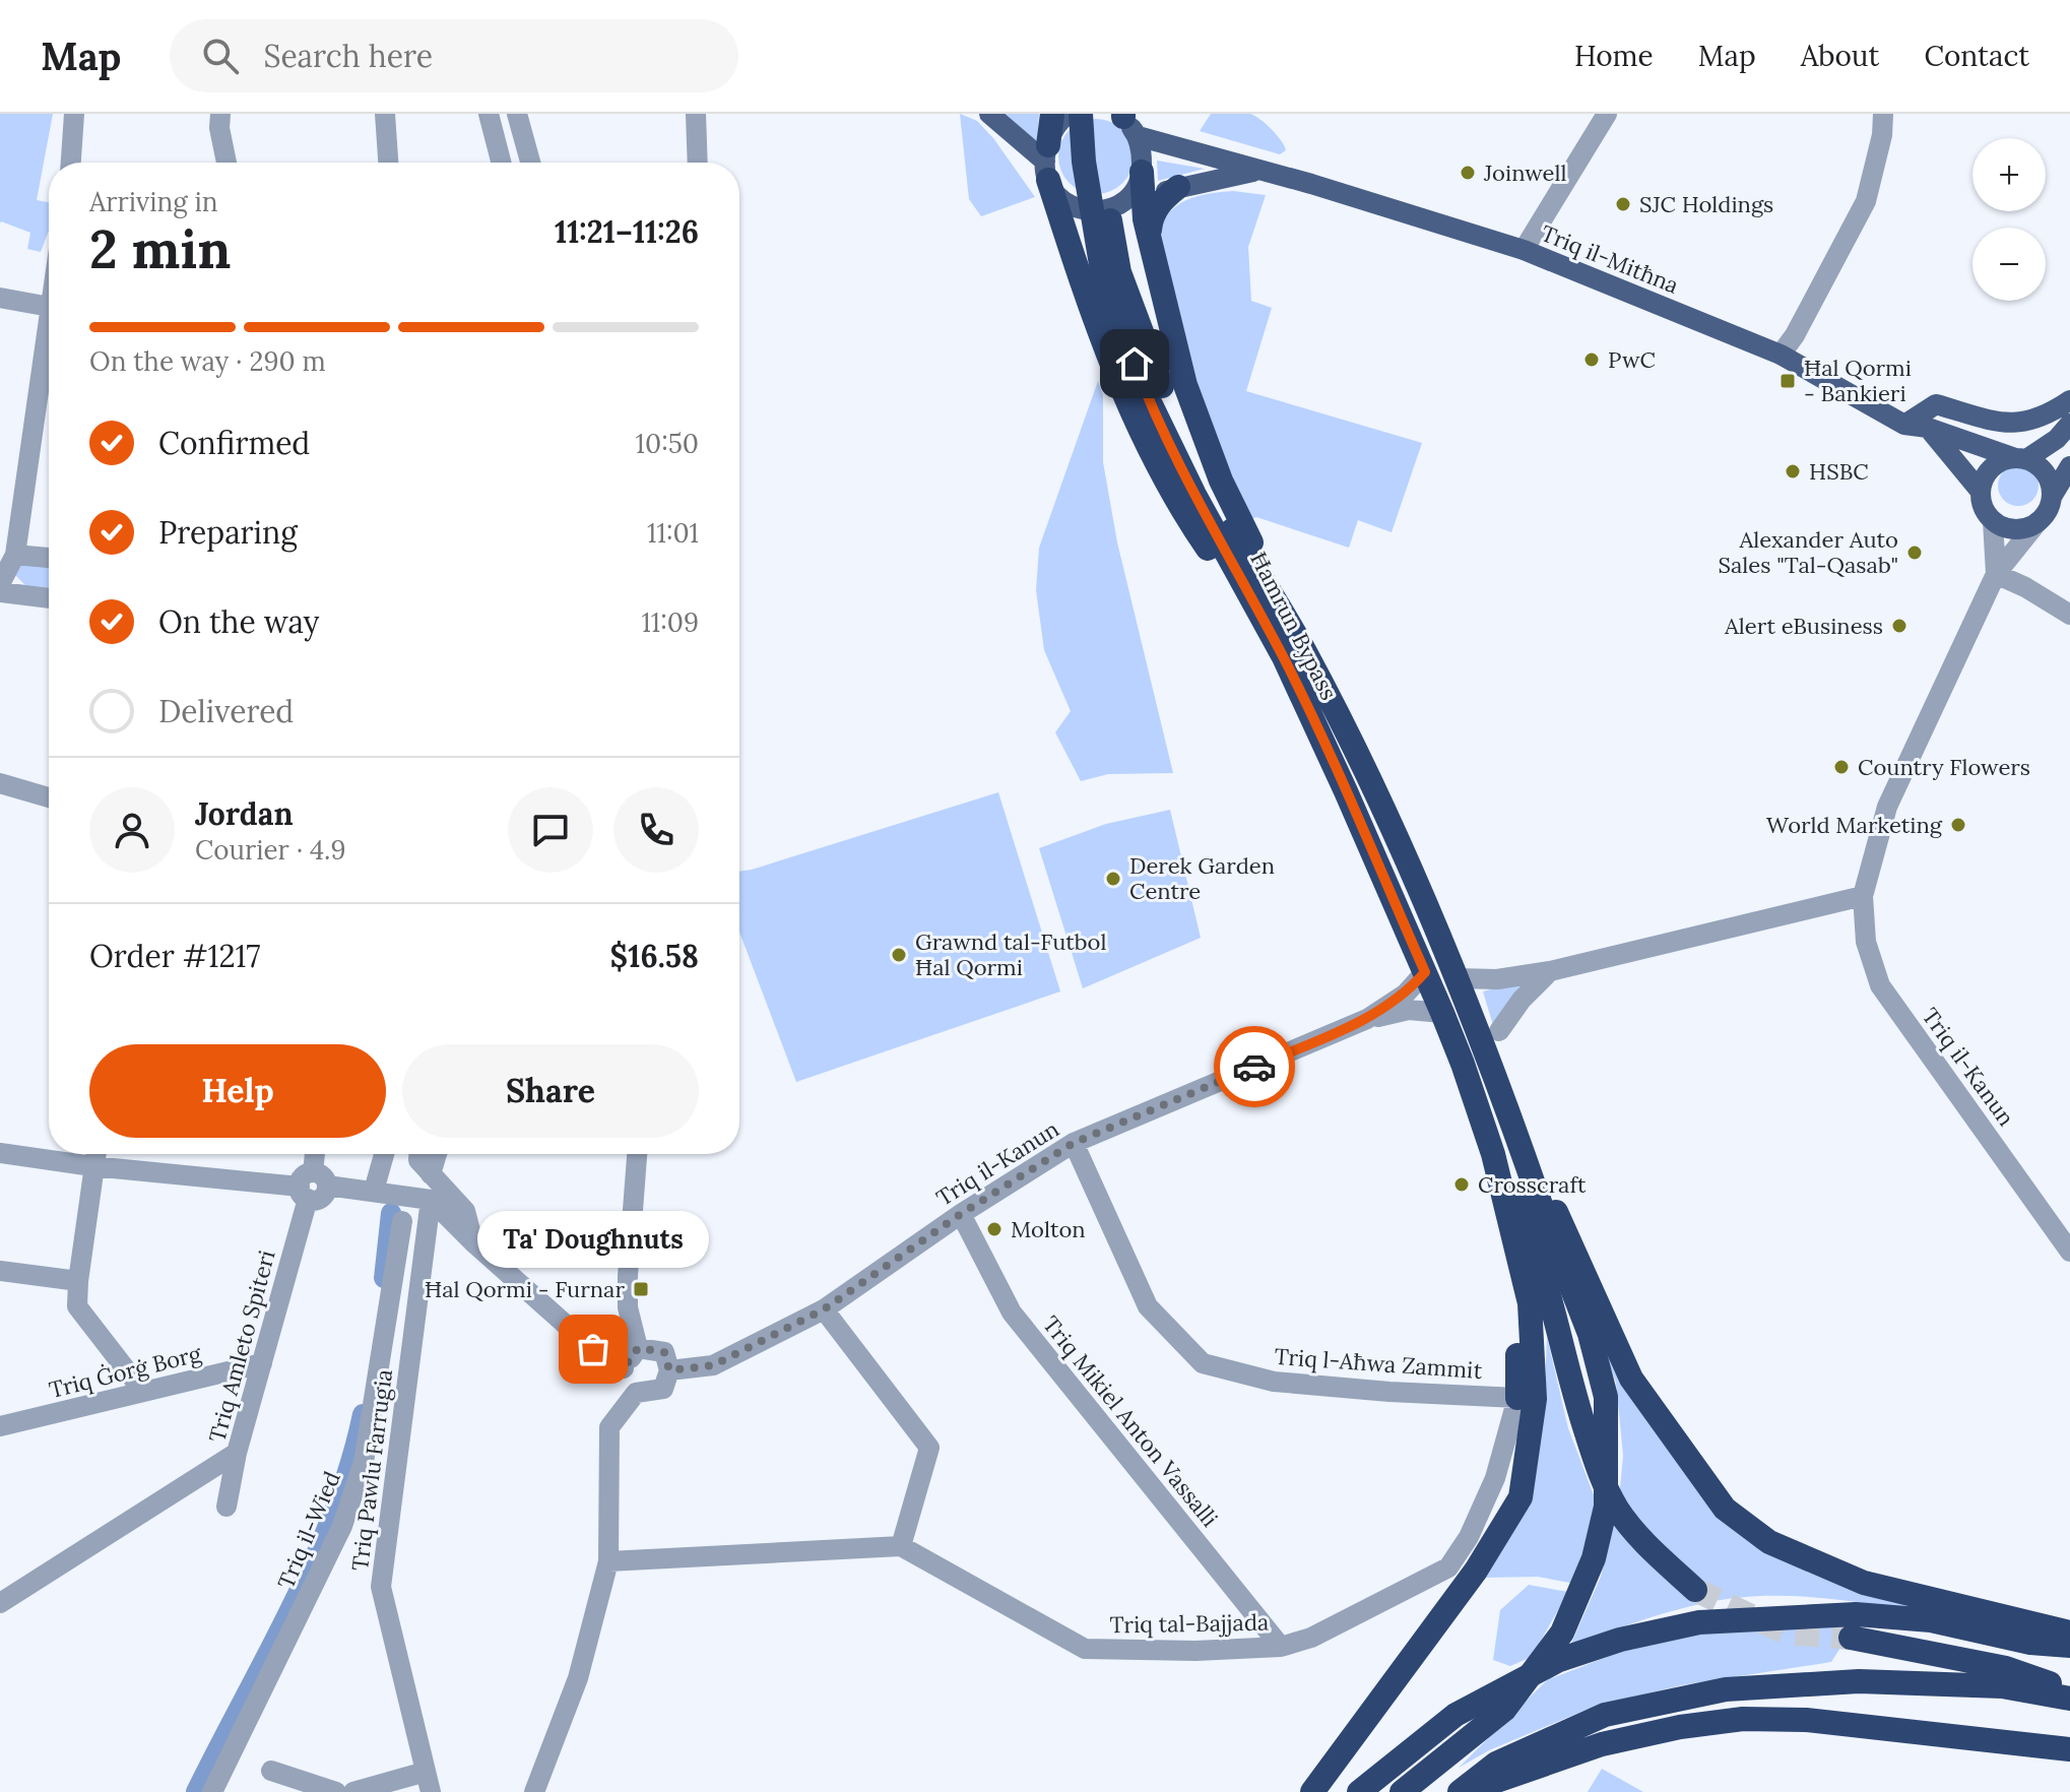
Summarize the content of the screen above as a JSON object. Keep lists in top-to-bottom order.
{
  "streets": {
    "highway": ["Ħamrun Bypass"],
    "main road": ["Triq il-Mitħna"],
    "street": [
      "Triq il-Kanun",
      "Triq Amleto Spiteri",
      "Triq l-Aħwa Zammit",
      "Triq Ġorġ Borg",
      "Triq Mikiel Anton Vassalli",
      "Triq Pawlu Farrugia",
      "Triq il-Wied",
      "Triq tal-Bajjada"
    ]
  },
  "crossings": [
    ["Triq il-Mitħna", "Triq il-Kanun"],
    ["Ħamrun Bypass", "Triq il-Kanun"],
    ["Triq il-Kanun", "Triq l-Aħwa Zammit"],
    ["Triq il-Kanun", "Triq Mikiel Anton Vassalli"],
    ["Triq Amleto Spiteri", "Triq Ġorġ Borg"],
    ["Triq l-Aħwa Zammit", "Triq tal-Bajjada"],
    ["Triq Mikiel Anton Vassalli", "Triq tal-Bajjada"]
  ],
  "places": {
    "other": [
      "Joinwell",
      "SJC Holdings",
      "PwC",
      "HSBC",
      "Alexander Auto Sales \"Tal-Qasab\"",
      "Alert eBusiness",
      "Country Flowers",
      "World Marketing",
      "Derek Garden Centre",
      "Grawnd tal-Futbol Ħal Qormi",
      "Crosscraft",
      "Molton",
      "Ta' Doughnuts"
    ],
    "transit": ["Ħal Qormi - Bankieri", "Ħal Qormi - Furnar"]
  },
  "page": {
    "header": "Map",
    "search": "Search here",
    "nav": [
      "Home",
      "Map",
      "About",
      "Contact"
    ],
    "map_buttons": ["+", "−"],
    "heading": ["2 min", "Arriving in", "11:21–11:26"],
    "panel": [
      "Jordan",
      "Courier · 4.9",
      "Order #1217",
      "$16.58"
    ],
    "bar": "On the way · 290 m",
    "list": [
      ["Confirmed", "10:50"],
      ["Preparing", "11:01"],
      ["On the way", "11:09"],
      "Delivered"
    ],
    "buttons": ["Help", "Share"],
    "bubble": "Ta' Doughnuts"
  }
}
